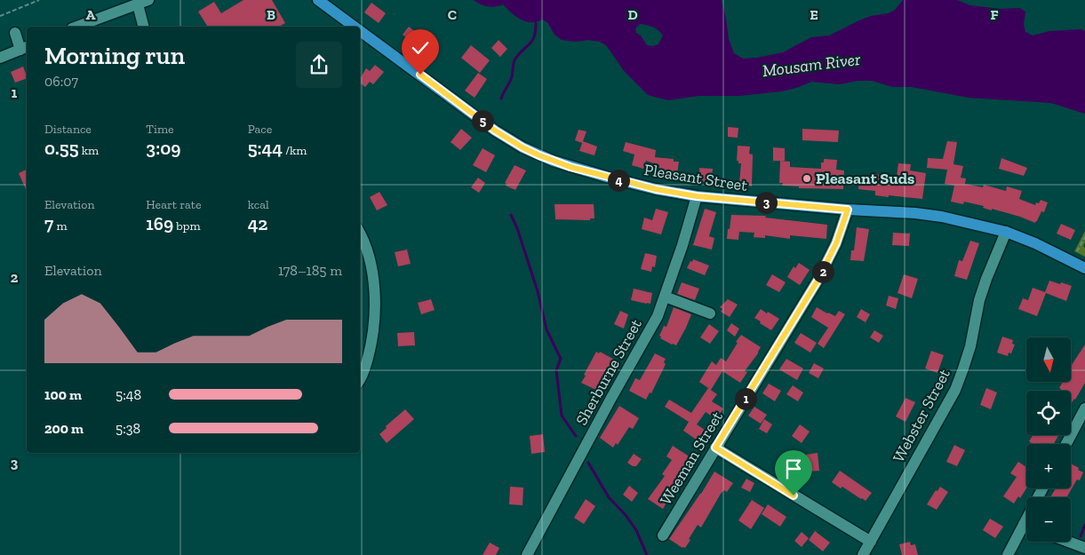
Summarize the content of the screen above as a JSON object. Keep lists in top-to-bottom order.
{
  "streets": {
    "main road": ["Pleasant Street"],
    "street": ["Sherburne Street", "Webster Street", "Weeman Street"]
  },
  "crossings": [
    ["Pleasant Street", "Sherburne Street"],
    ["Pleasant Street", "Webster Street"],
    ["Pleasant Street", "Weeman Street"]
  ],
  "water": ["Mousam River"],
  "places": ["Pleasant Suds"],
  "north": "bottom",
  "page": {
    "heading": ["Morning run", "06:07"],
    "stats": [
      ["Distance", "0.55 km"],
      ["Time", "3:09"],
      ["Pace", "5:44 /km"],
      ["Elevation", "7 m"],
      ["Heart rate", "169 bpm"],
      ["kcal", "42"]
    ],
    "pins": [
      "5",
      "4",
      "3",
      "2",
      "1"
    ],
    "chart": ["Elevation", "178–185 m"],
    "map_buttons": ["+", "−"],
    "list": [
      {
        "name": "100 m",
        "note": "5:48"
      },
      {
        "name": "200 m",
        "note": "5:38"
      }
    ]
  },
  "grid": {
    "columns": [
      "A",
      "B",
      "C",
      "D",
      "E",
      "F"
    ],
    "rows": ["1", "2", "3"]
  }
}
